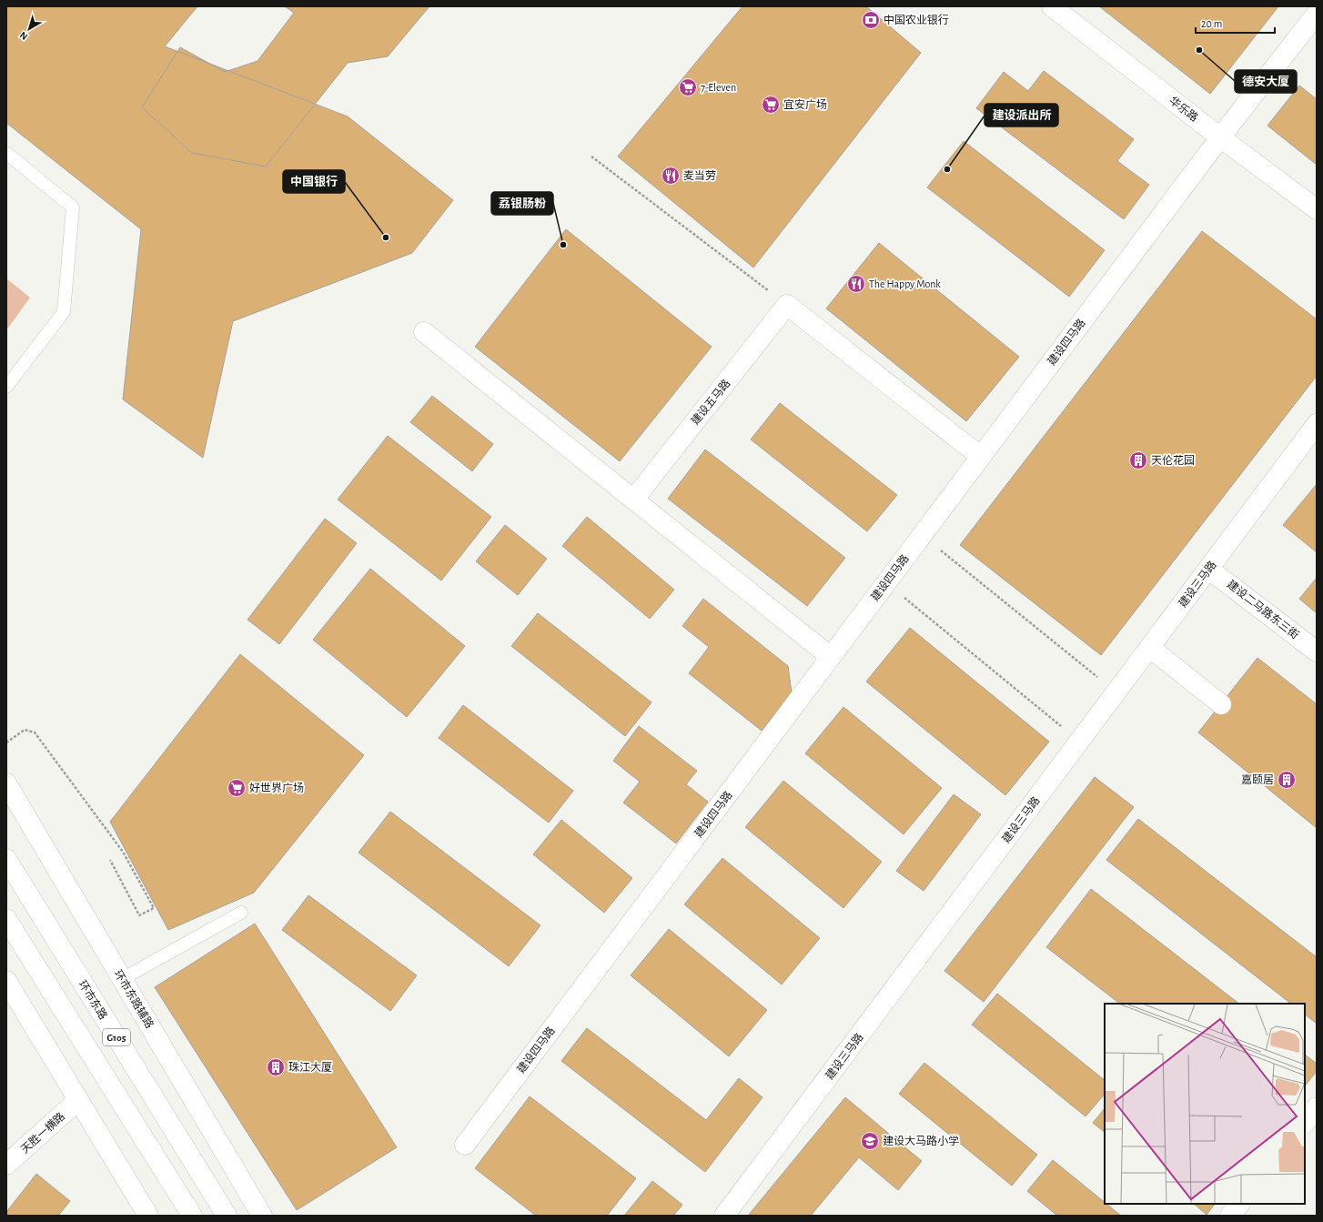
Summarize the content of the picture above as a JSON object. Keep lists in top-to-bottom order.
{
  "streets": {
    "main road": [
      "华乐路",
      "建设四马路",
      "建设五马路",
      "建设三马路",
      "建设二马路东三街",
      "环市东路辅路",
      "环市东路",
      "G105",
      "天胜一横路"
    ]
  },
  "crossings": [
    ["华乐路", "建设四马路"],
    ["建设三马路", "建设二马路东三街"]
  ],
  "places": {
    "bank": ["中国农业银行"],
    "other": [
      "德安大厦",
      "建设派出所",
      "中国银行",
      "荔银肠粉"
    ],
    "supermarket": ["7-Eleven", "宜安广场", "好世界广场"],
    "restaurant": ["麦当劳", "The Happy Monk"],
    "building": ["天伦花园", "嘉颐居", "珠江大厦"],
    "school or university": ["建设大马路小学"]
  },
  "scale_bar": "20 m",
  "north": "bottom left"
}
